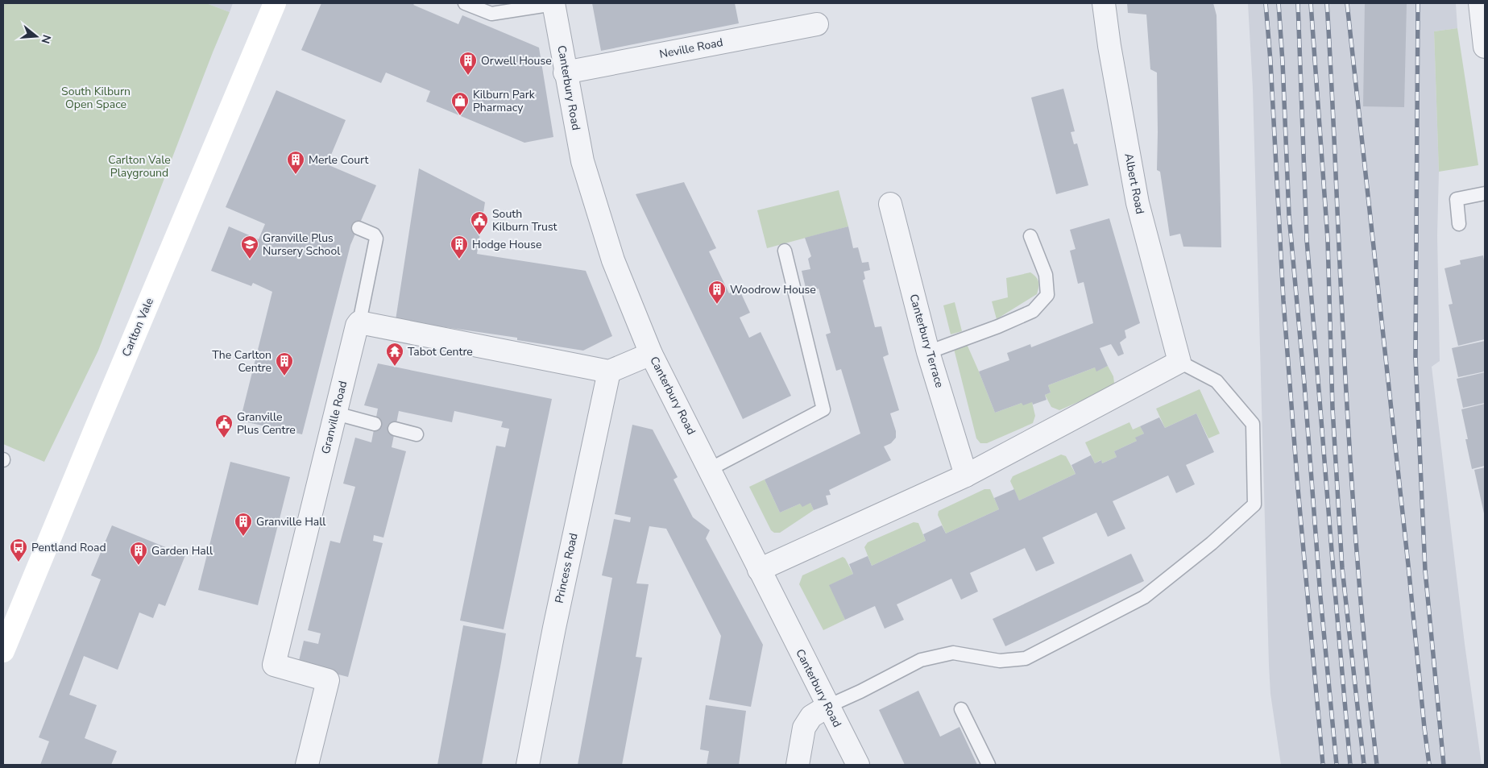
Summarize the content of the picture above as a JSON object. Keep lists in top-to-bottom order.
{
  "streets": {
    "main road": ["Carlton Vale"],
    "street": [
      "Neville Road",
      "Canterbury Road",
      "Albert Road",
      "Canterbury Terrace",
      "Granville Road",
      "Princess Road"
    ]
  },
  "crossings": [
    ["Neville Road", "Canterbury Road"]
  ],
  "parks": ["South Kilburn Open Space", "Carlton Vale Playground"],
  "places": {
    "building": [
      "Orwell House",
      "Merle Court",
      "Hodge House",
      "Woodrow House",
      "The Carlton Centre",
      "Granville Hall",
      "Garden Hall"
    ],
    "shop": ["Kilburn Park Pharmacy"],
    "public building": ["South Kilburn Trust", "Granville Plus Centre"],
    "school or university": ["Granville Plus Nursery School"],
    "temple": ["Tabot Centre"],
    "bus stop": ["Pentland Road"]
  },
  "north": "right"
}
